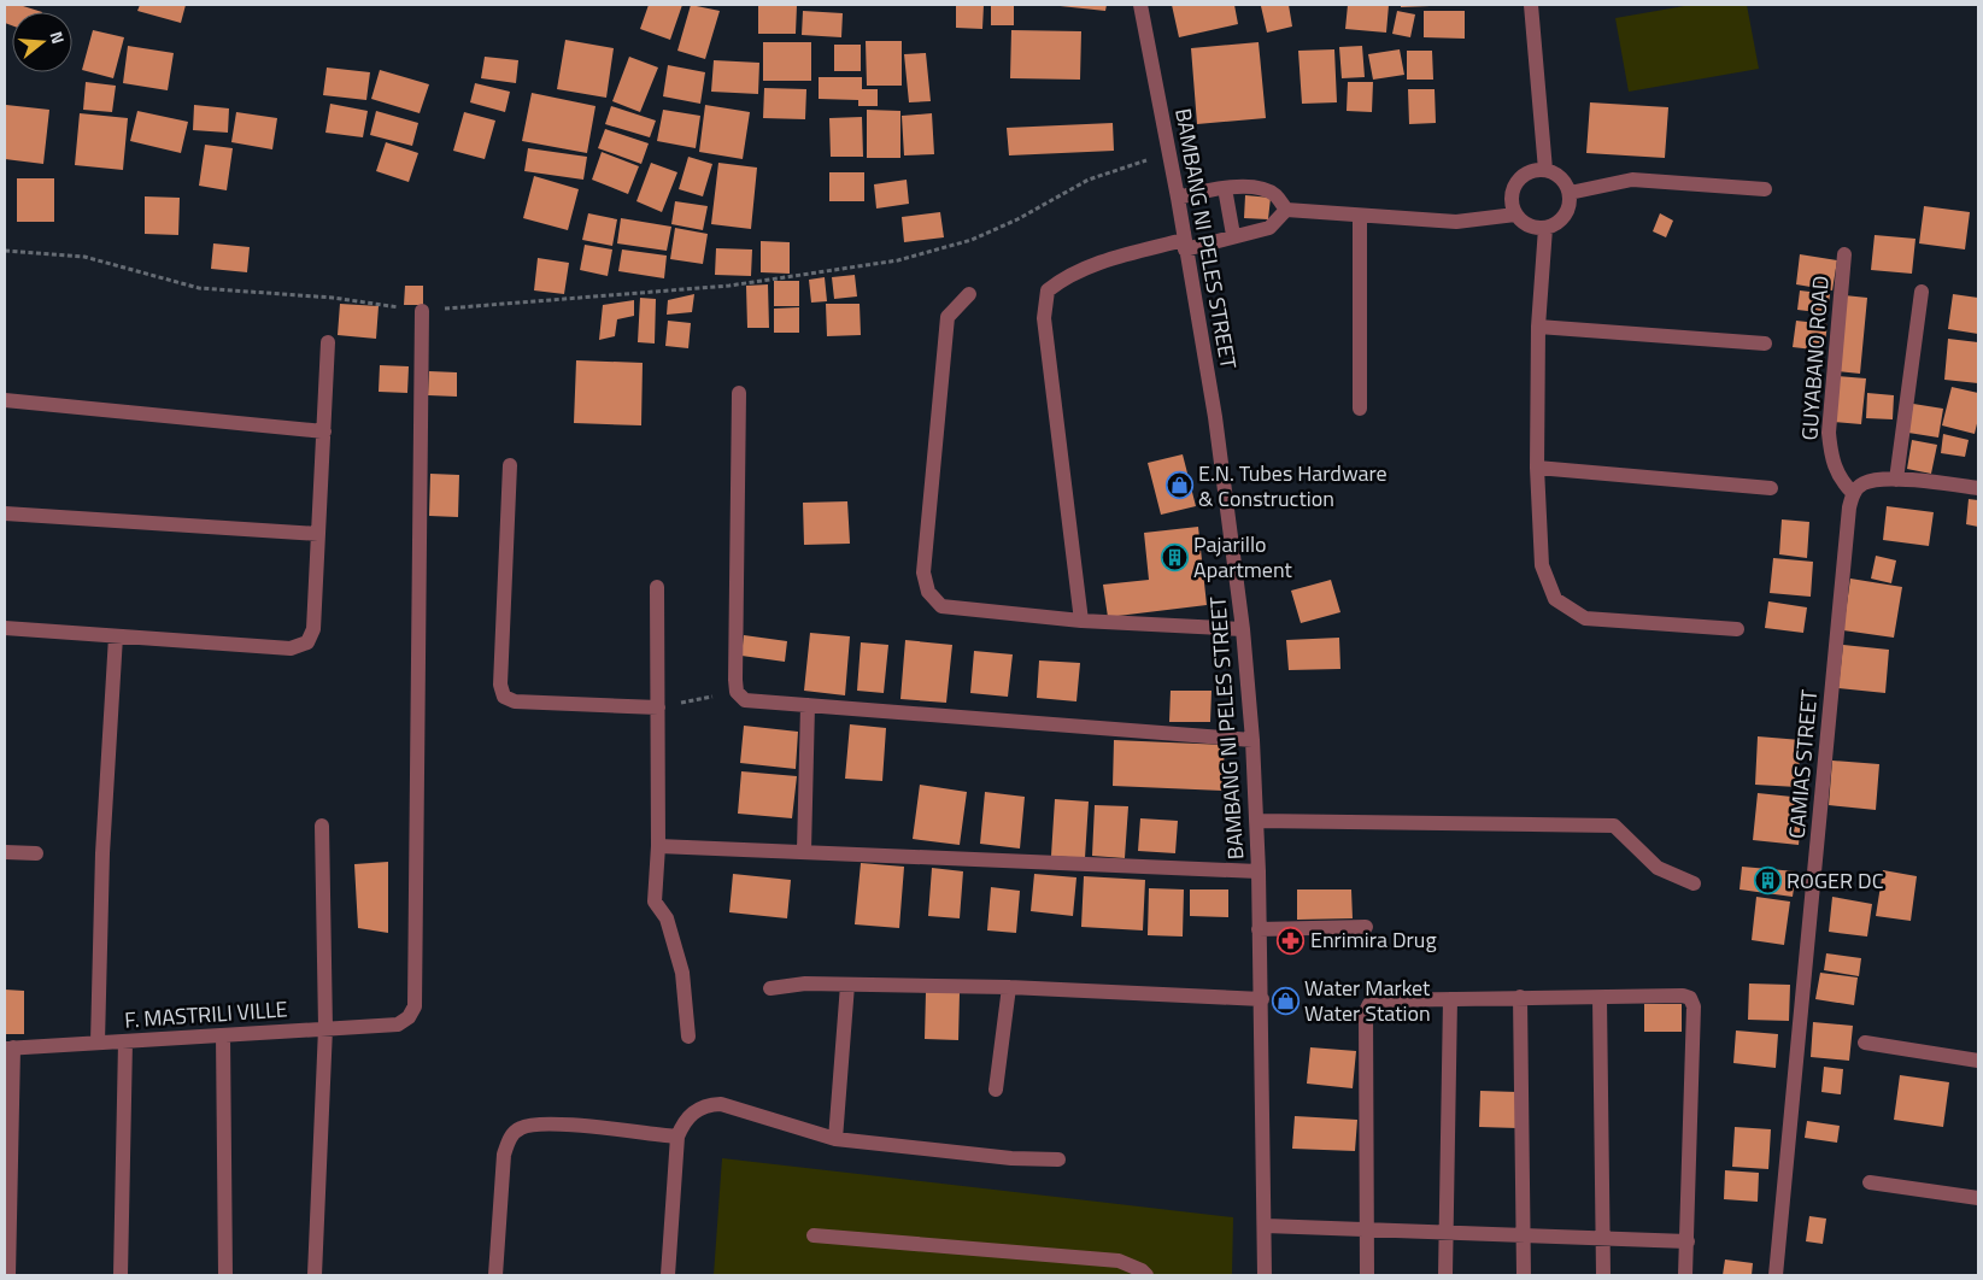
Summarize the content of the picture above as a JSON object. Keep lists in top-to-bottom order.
{
  "streets": {
    "street": [
      "BAMBANG NI PELES STREET",
      "GUYABANO ROAD",
      "CAMIAS STREET",
      "F. MASTRILI VILLE"
    ]
  },
  "crossings": [
    ["GUYABANO ROAD", "CAMIAS STREET"]
  ],
  "places": {
    "shop": ["E.N. Tubes Hardware & Construction", "Water Market Water Station"],
    "building": ["Pajarillo Apartment", "ROGER DC"],
    "pharmacy": ["Enrimira Drug"]
  },
  "north": "right"
}
